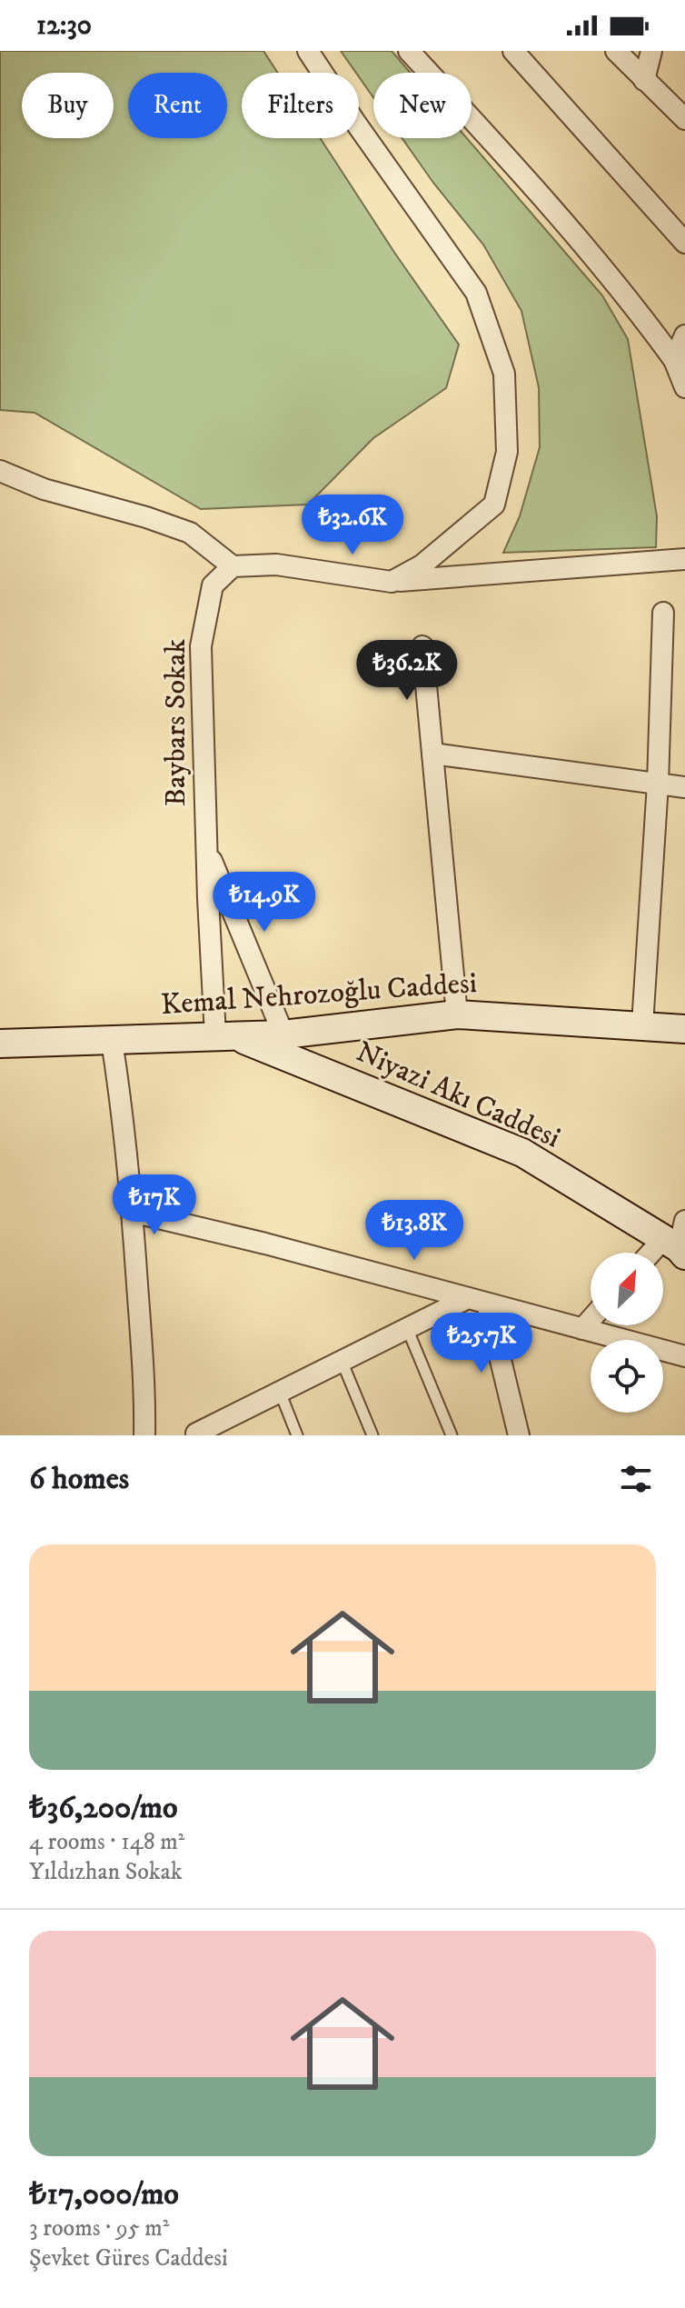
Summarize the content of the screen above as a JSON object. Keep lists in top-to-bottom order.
{
  "streets": {
    "street": ["Baybars Sokak", "Kemal Nehrozoğlu Caddesi", "Niyazi Akı Caddesi"]
  },
  "crossings": [
    ["Baybars Sokak", "Kemal Nehrozoğlu Caddesi"],
    ["Baybars Sokak", "Niyazi Akı Caddesi"],
    ["Kemal Nehrozoğlu Caddesi", "Niyazi Akı Caddesi"]
  ],
  "north": "top right",
  "page": {
    "status": "12:30",
    "chip": [
      "Buy",
      "Rent",
      "Filters",
      "New"
    ],
    "price": [
      "₺32.6K",
      "₺36.2K",
      "₺14.9K",
      "₺17K",
      "₺13.8K",
      "₺25.7K"
    ],
    "heading": "6 homes",
    "list": [
      {
        "name": "₺36,200/mo",
        "note": "4 rooms · 148 m² · Yıldızhan Sokak"
      },
      {
        "name": "₺17,000/mo",
        "note": "3 rooms · 95 m² · Şevket Güres Caddesi"
      }
    ]
  }
}
